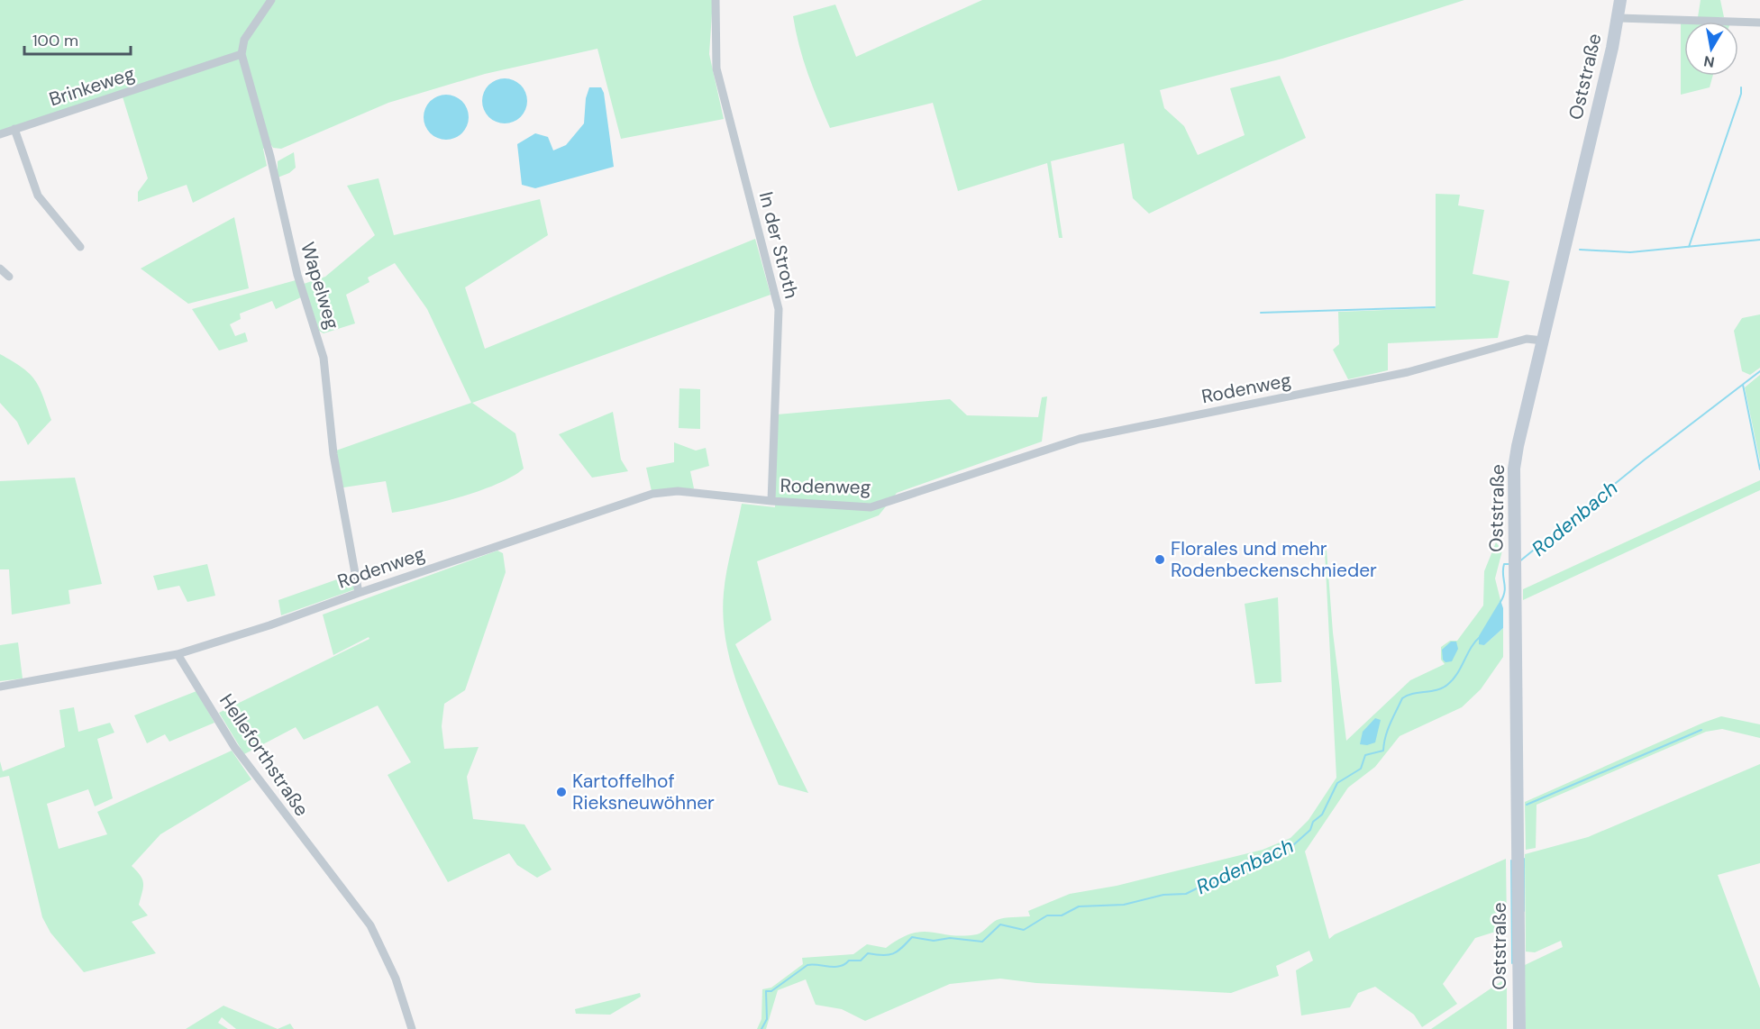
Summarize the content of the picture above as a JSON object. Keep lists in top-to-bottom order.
{
  "streets": {
    "main road": ["Oststraße"],
    "street": [
      "Brinkeweg",
      "In der Stroth",
      "Wapelweg",
      "Rodenweg",
      "Helleforthstraße"
    ]
  },
  "crossings": [
    ["Oststraße", "Rodenweg"],
    ["Brinkeweg", "Wapelweg"],
    ["In der Stroth", "Rodenweg"],
    ["Wapelweg", "Rodenweg"],
    ["Rodenweg", "Helleforthstraße"]
  ],
  "water": ["Rodenbach"],
  "places": ["Florales und mehr Rodenbeckenschnieder", "Kartoffelhof Rieksneuwöhner"],
  "scale_bar": "100 m",
  "north": "bottom"
}
